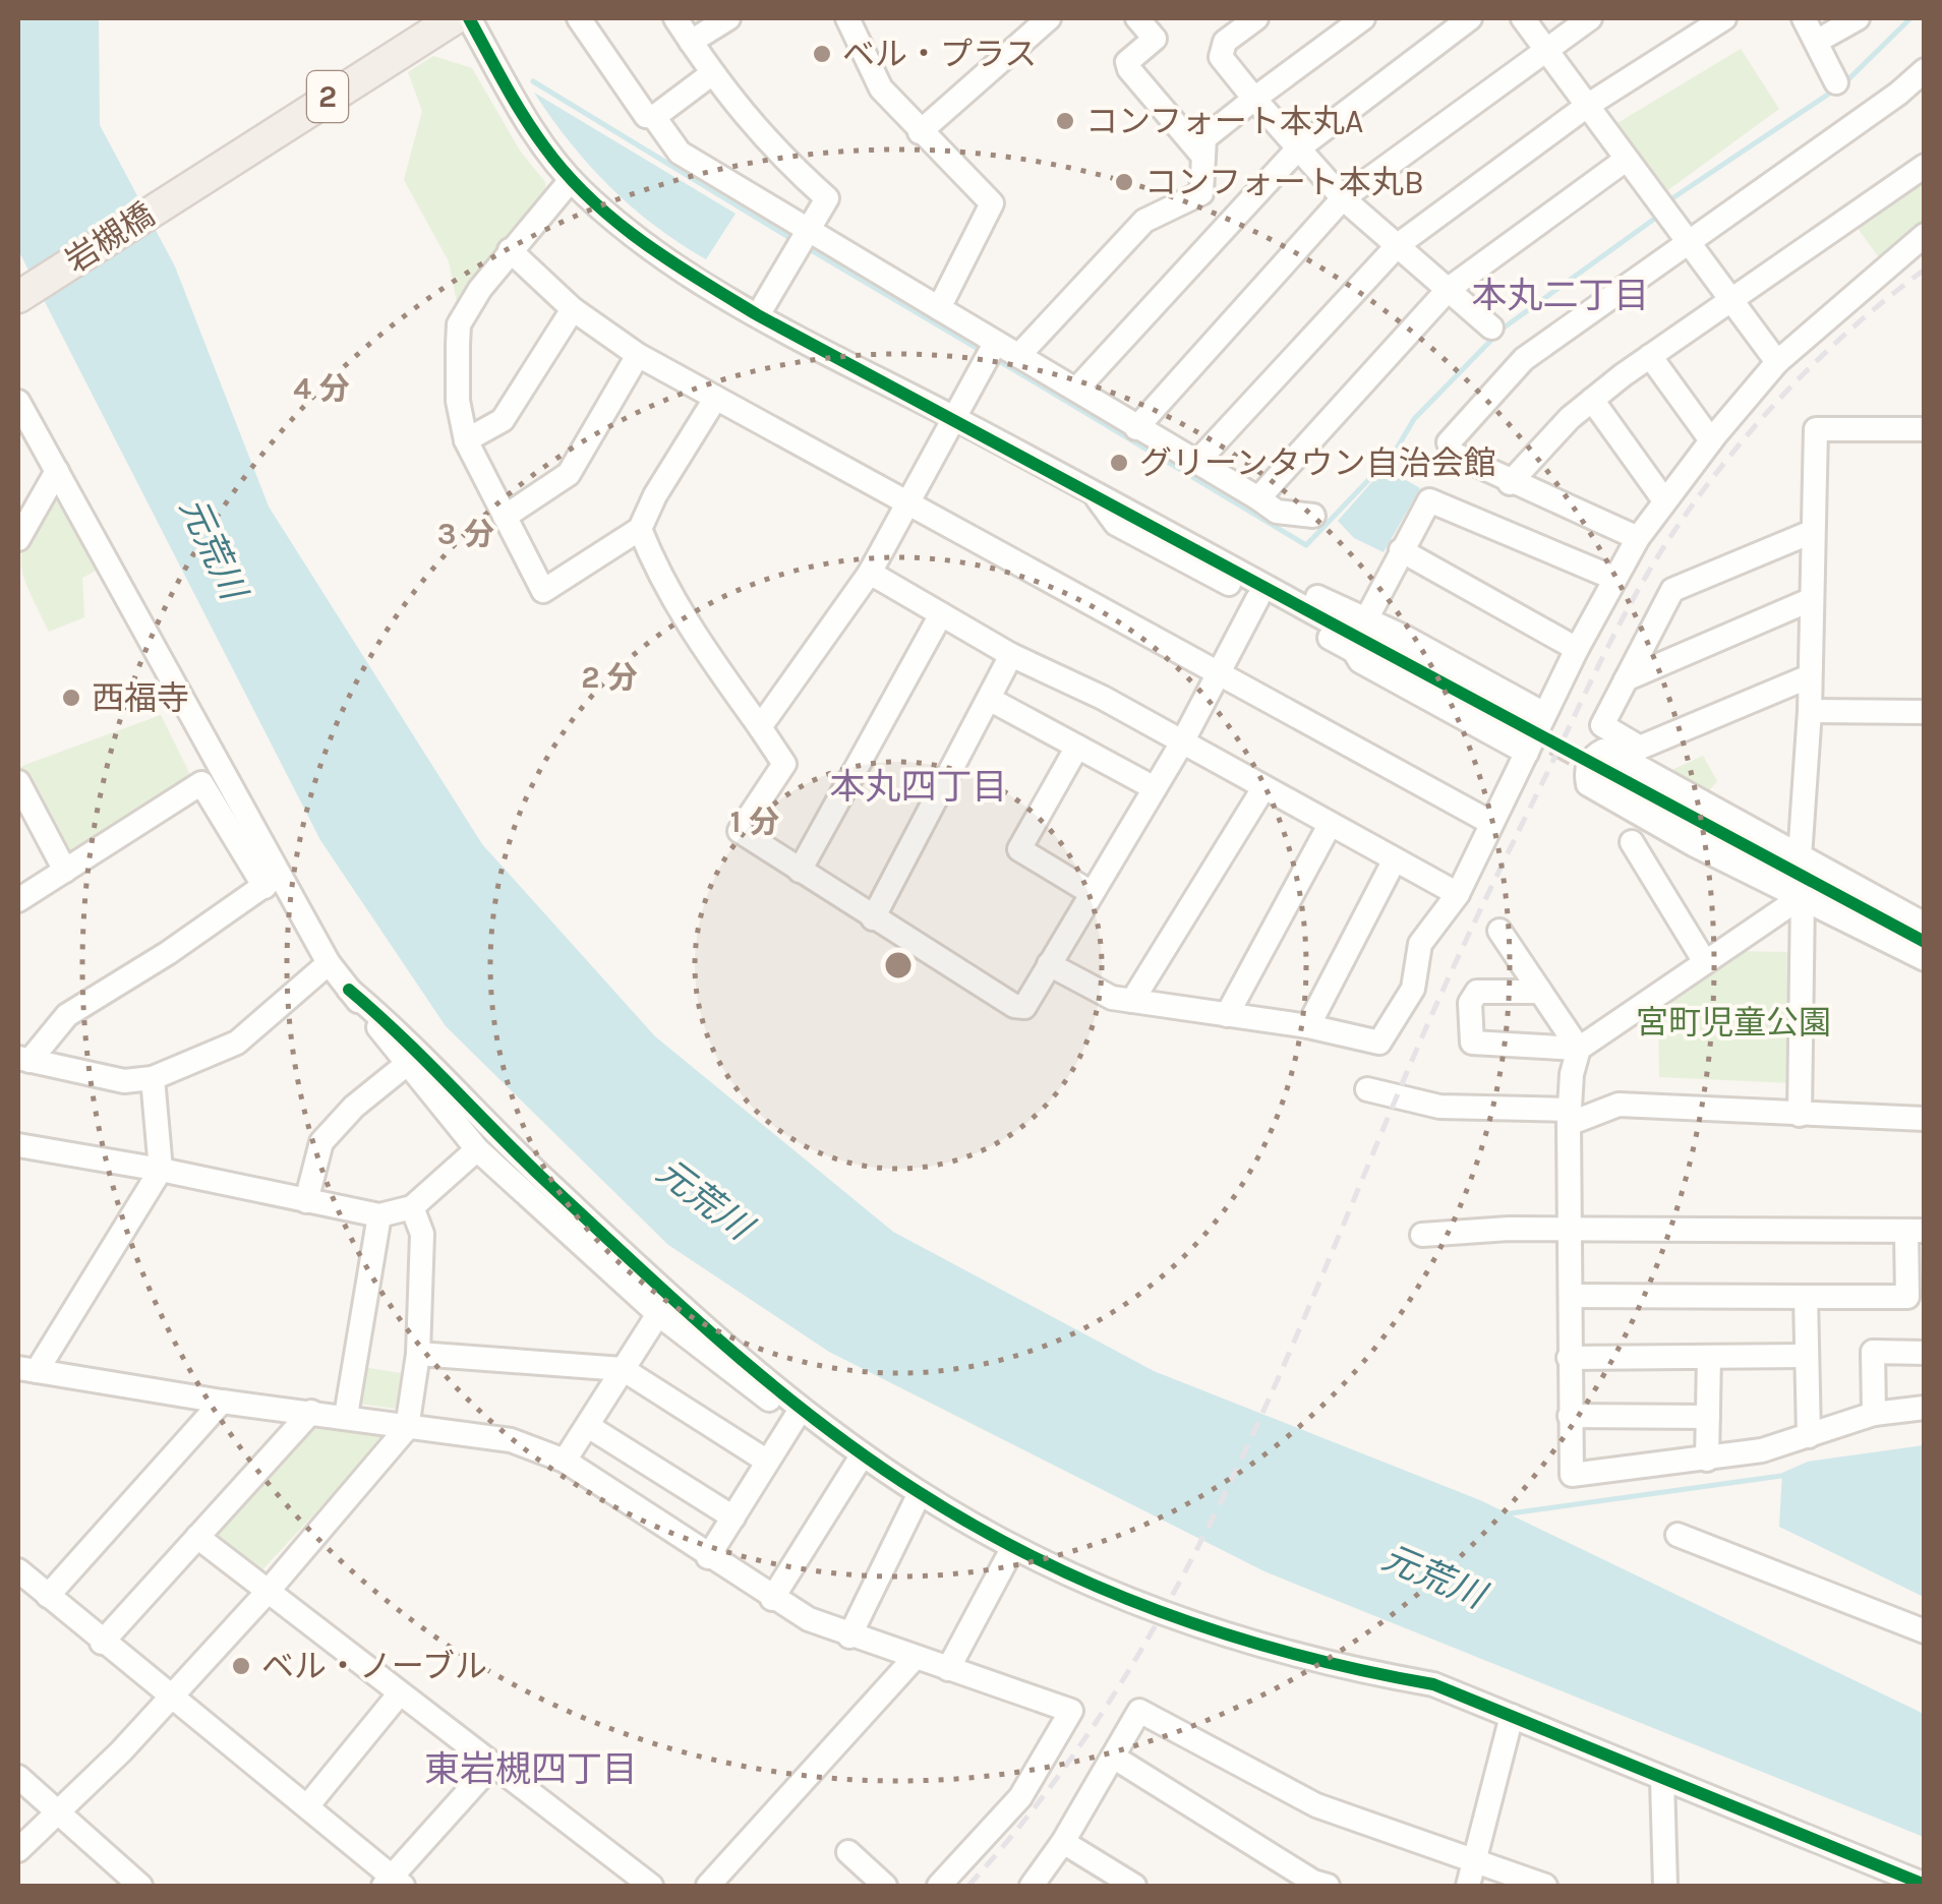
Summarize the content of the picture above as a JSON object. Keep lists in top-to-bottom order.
{
  "streets": {
    "main road": ["2", "岩槻橋"]
  },
  "districts": ["本丸二丁目", "本丸四丁目", "東岩槻四丁目"],
  "water": ["元荒川"],
  "parks": ["宮町児童公園"],
  "places": [
    "ベル・プラス",
    "コンフォート本丸A",
    "コンフォート本丸B",
    "グリーンタウン自治会館",
    "西福寺",
    "ベル・ノーブル"
  ],
  "rings": [
    "4 分",
    "3 分",
    "2 分",
    "1 分"
  ]
}
